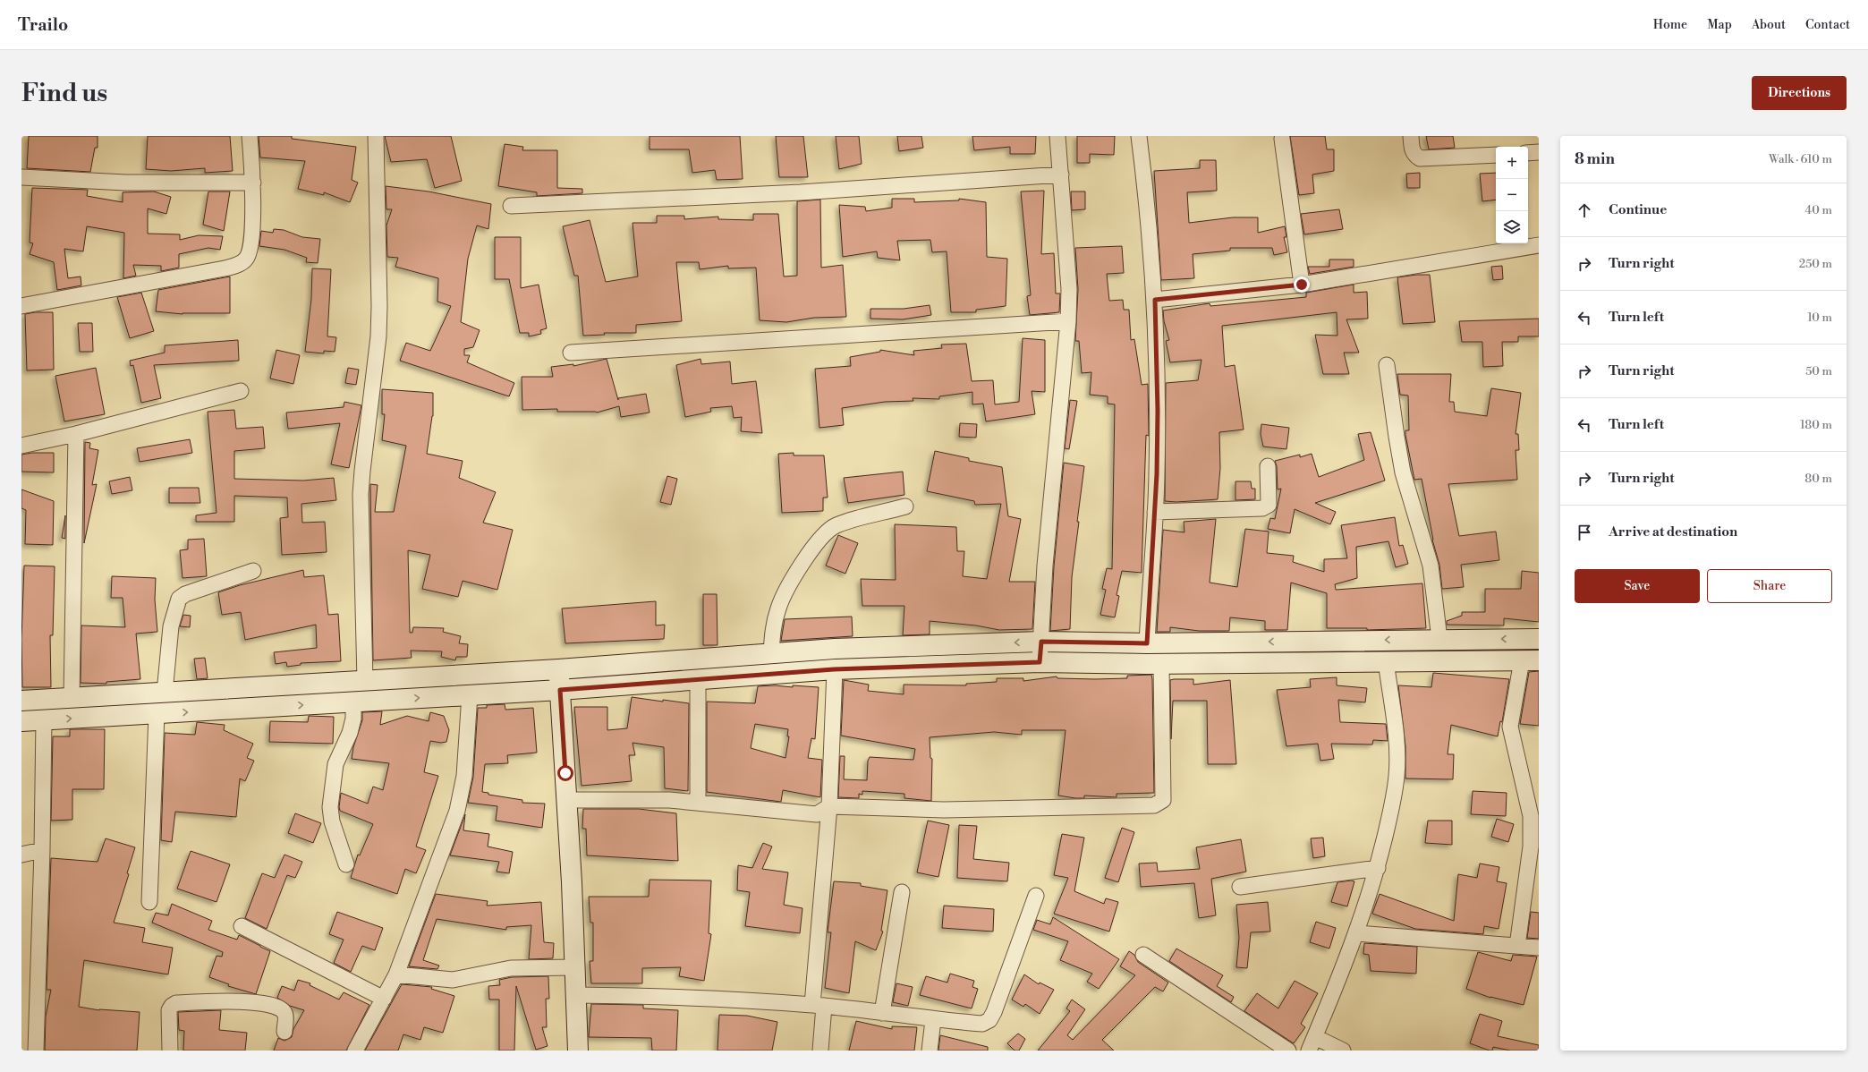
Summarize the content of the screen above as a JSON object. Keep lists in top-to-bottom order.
{
  "page": {
    "header": "Trailo",
    "nav": [
      "Home",
      "Map",
      "About",
      "Contact"
    ],
    "buttons": [
      "Directions",
      ["Save", "Share"]
    ],
    "title": "Find us",
    "heading": ["8 min", "Walk · 610 m"],
    "map_buttons": ["+", "−"],
    "list": [
      ["Continue", "40 m"],
      ["Turn right", "250 m"],
      ["Turn left", "10 m"],
      ["Turn right", "50 m"],
      ["Turn left", "180 m"],
      ["Turn right", "80 m"],
      "Arrive at destination"
    ]
  }
}
